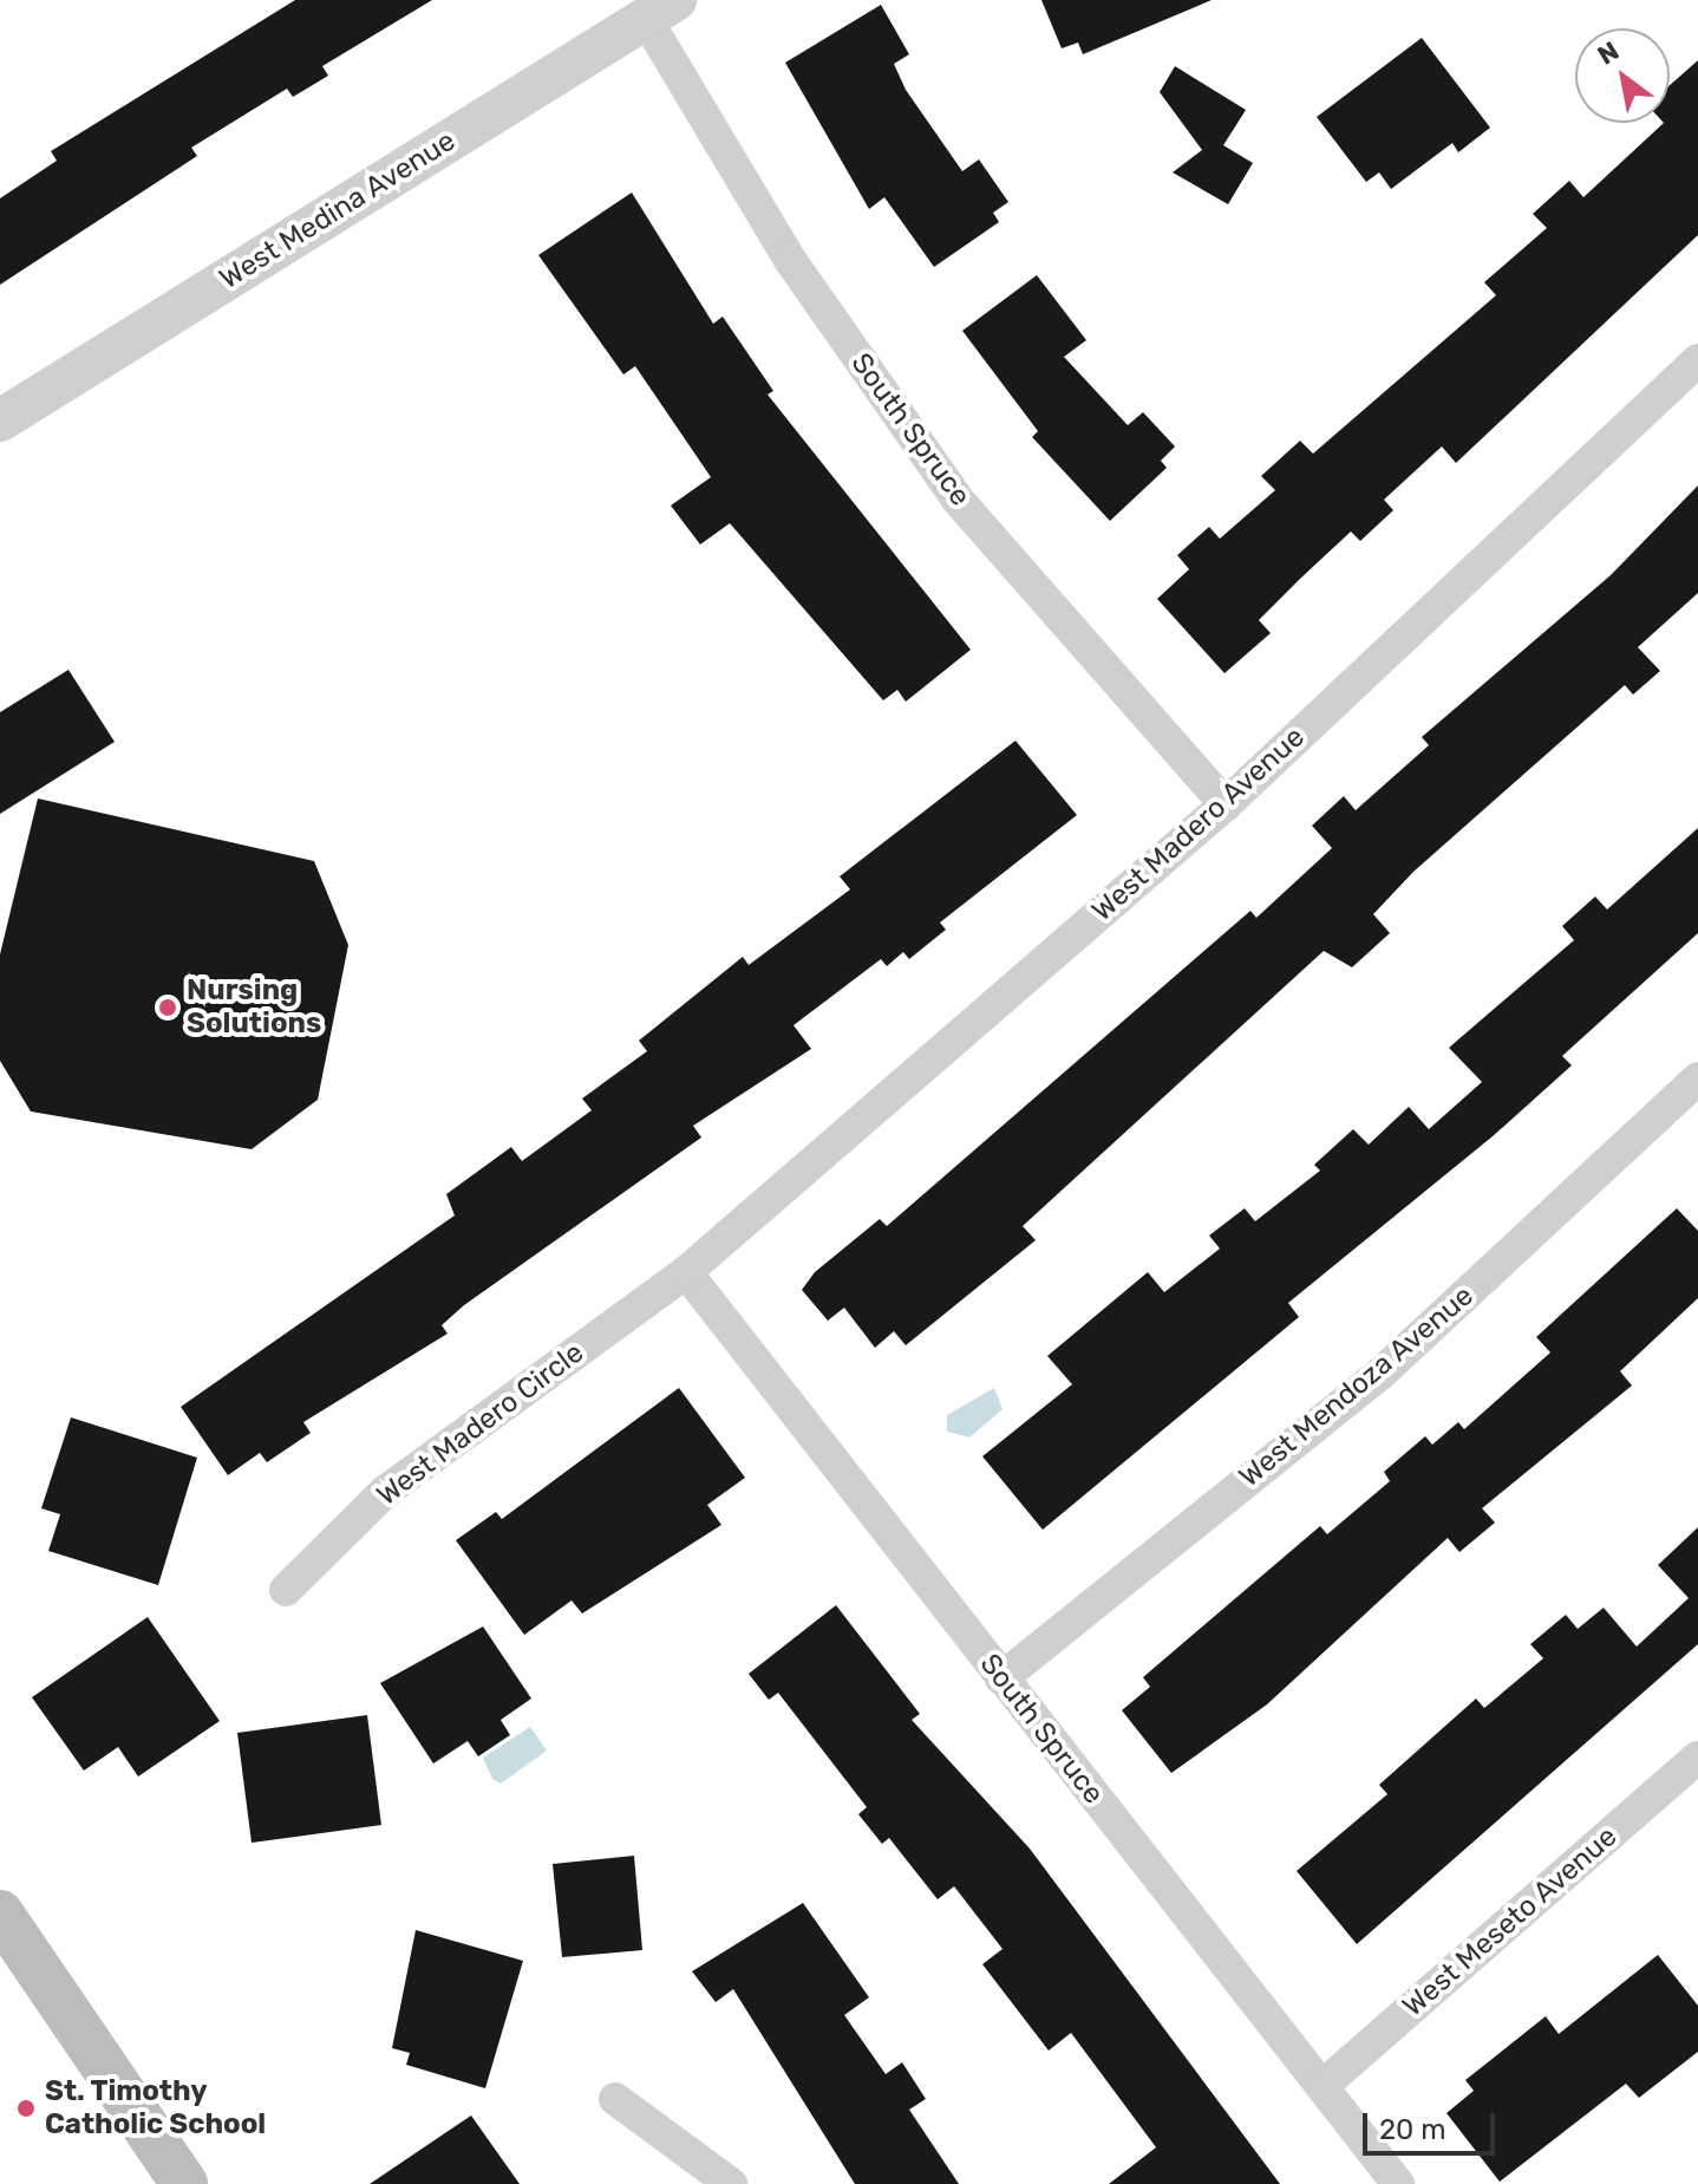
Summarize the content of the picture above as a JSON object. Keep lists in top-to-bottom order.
{
  "streets": {
    "street": [
      "West Medina Avenue",
      "South Spruce",
      "West Madero Avenue",
      "West Mendoza Avenue",
      "West Madero Circle",
      "West Meseto Avenue"
    ]
  },
  "crossings": [
    ["West Medina Avenue", "South Spruce"],
    ["South Spruce", "West Madero Avenue"],
    ["South Spruce", "West Mendoza Avenue"],
    ["South Spruce", "West Madero Circle"],
    ["South Spruce", "West Meseto Avenue"],
    ["West Madero Avenue", "West Madero Circle"]
  ],
  "places": ["Nursing Solutions", "St. Timothy Catholic School"],
  "scale_bar": "20 m",
  "north": "top left"
}
